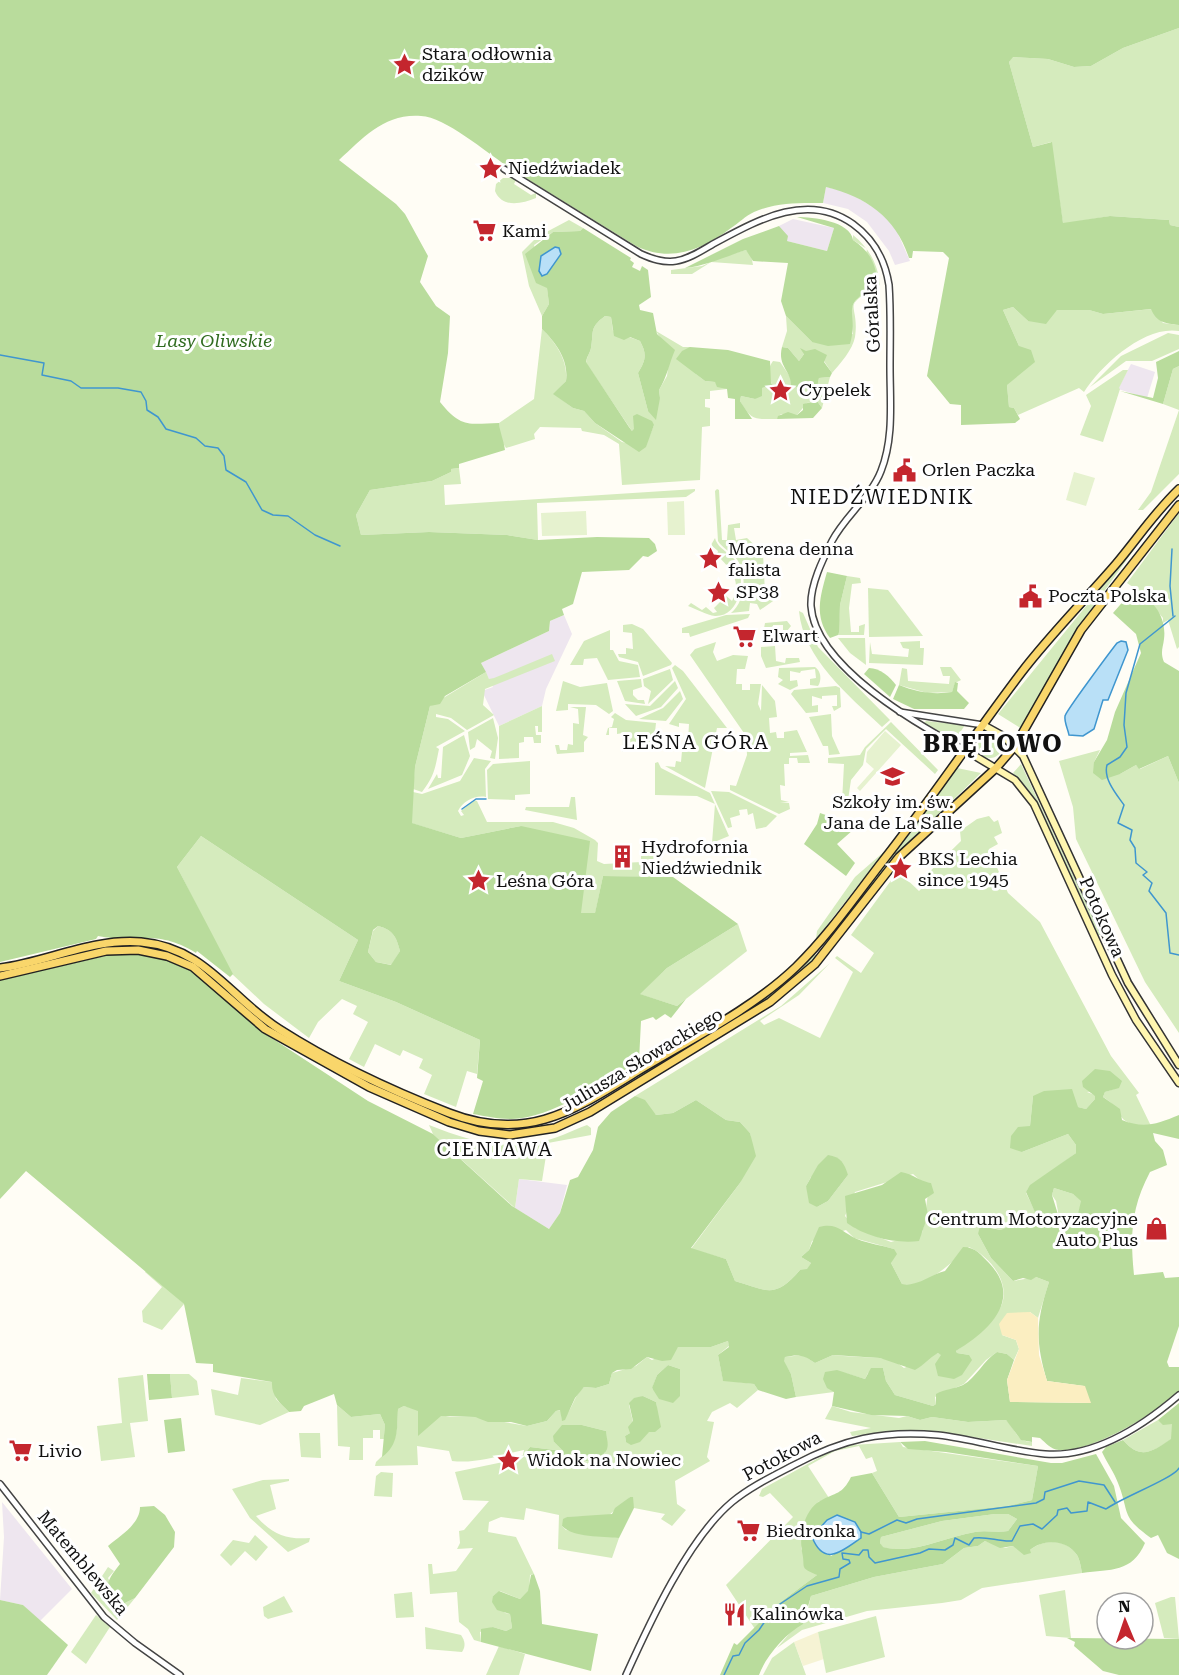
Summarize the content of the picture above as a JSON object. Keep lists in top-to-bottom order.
{
  "streets": {
    "main road": ["Potokowa", "Juliusza Słowackiego"],
    "street": ["Góralska", "Matemblewska"]
  },
  "crossings": [
    ["Góralska", "Potokowa"],
    ["Góralska", "Juliusza Słowackiego"],
    ["Potokowa", "Juliusza Słowackiego"]
  ],
  "districts": [
    "NIEDŹWIEDNIK",
    "LEŚNA GÓRA",
    "BRĘTOWO",
    "CIENIAWA"
  ],
  "parks": ["Lasy Oliwskie"],
  "places": {
    "place": [
      "Stara odłownia dzików",
      "Niedźwiadek",
      "Cypelek",
      "Morena denna falista",
      "SP38",
      "BKS Lechia since 1945",
      "Leśna Góra",
      "Widok na Nowiec"
    ],
    "supermarket": [
      "Kami",
      "Elwart",
      "Livio",
      "Biedronka"
    ],
    "public building": ["Orlen Paczka", "Poczta Polska"],
    "school or university": ["Szkoły im. św. Jana de La Salle"],
    "building": ["Hydrofornia Niedźwiednik"],
    "shop": ["Centrum Motoryzacyjne Auto Plus"],
    "restaurant": ["Kalinówka"]
  },
  "north": "top"
}
